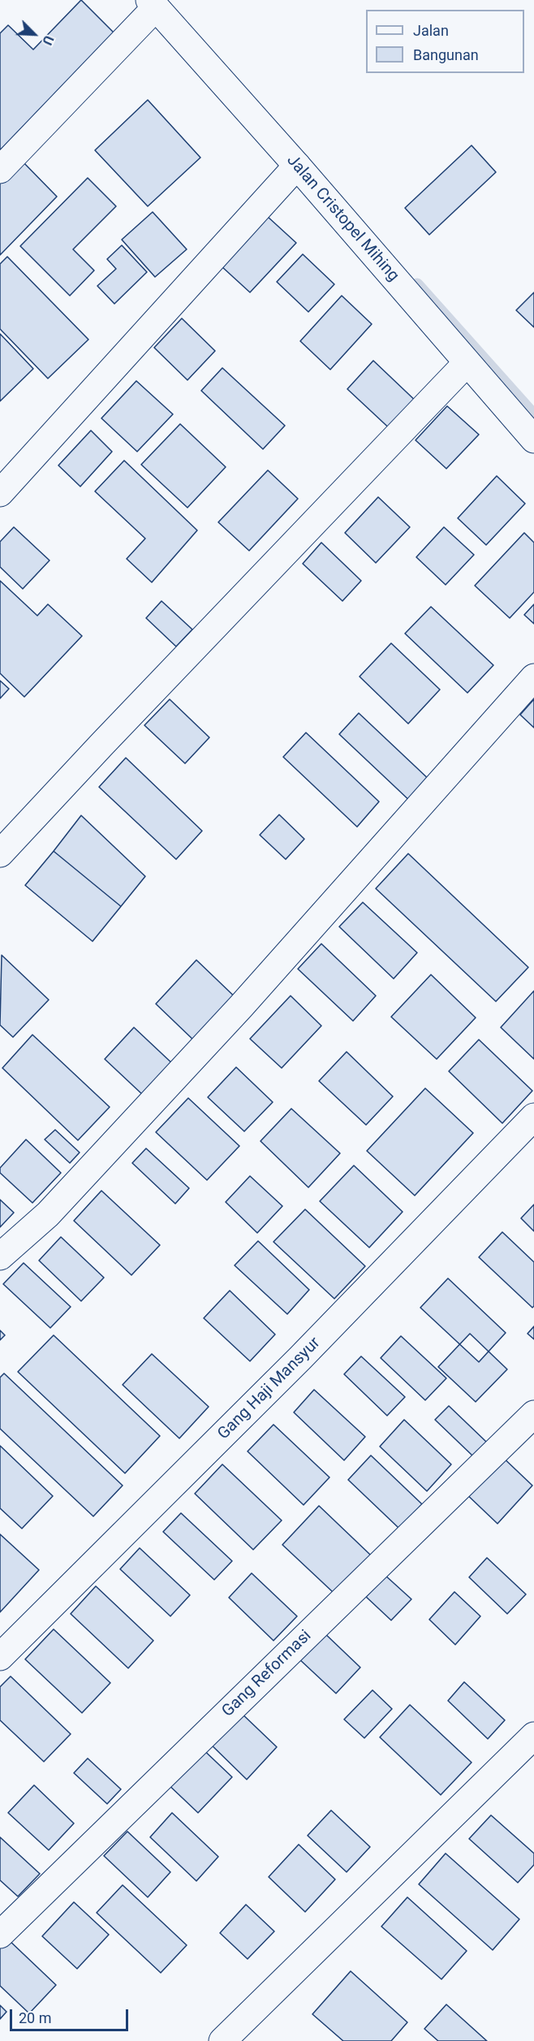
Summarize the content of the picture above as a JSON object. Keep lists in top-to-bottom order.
{
  "streets": {
    "street": ["Jalan Cristopel Mihing", "Gang Haji Mansyur", "Gang Reformasi"]
  },
  "legend": ["Jalan", "Bangunan"],
  "scale_bar": "20 m",
  "north": "bottom right"
}
